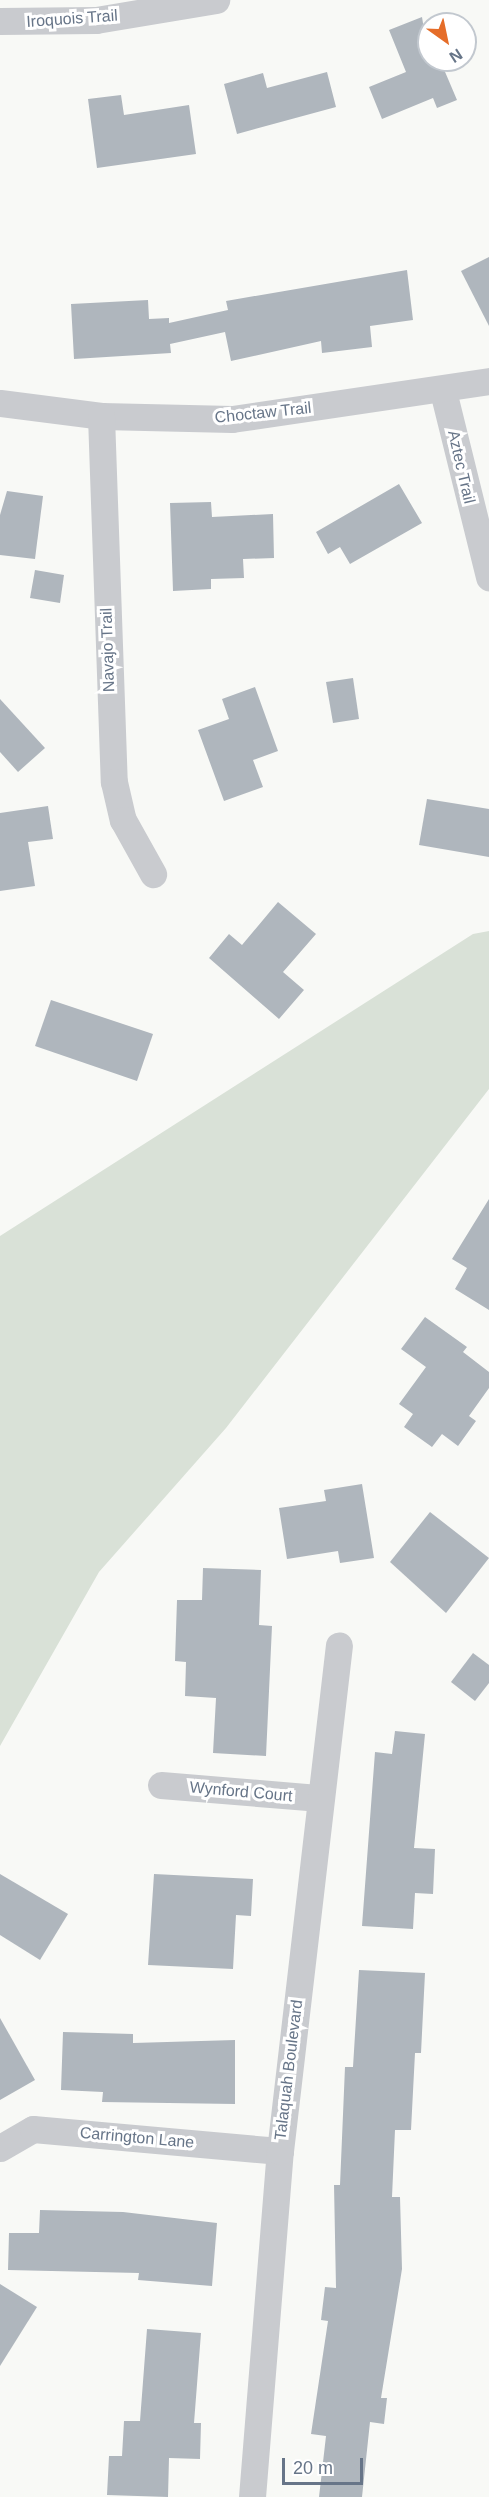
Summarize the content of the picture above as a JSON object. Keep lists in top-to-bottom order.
{
  "streets": {
    "street": [
      "Iroquois Trail",
      "Choctaw Trail",
      "Aztec Trail",
      "Navajo Trail",
      "Wynford Court",
      "Talaquah Boulevard",
      "Carrington Lane"
    ]
  },
  "crossings": [
    ["Choctaw Trail", "Aztec Trail"],
    ["Choctaw Trail", "Navajo Trail"],
    ["Wynford Court", "Talaquah Boulevard"],
    ["Talaquah Boulevard", "Carrington Lane"]
  ],
  "scale_bar": "20 m",
  "north": "bottom right"
}
